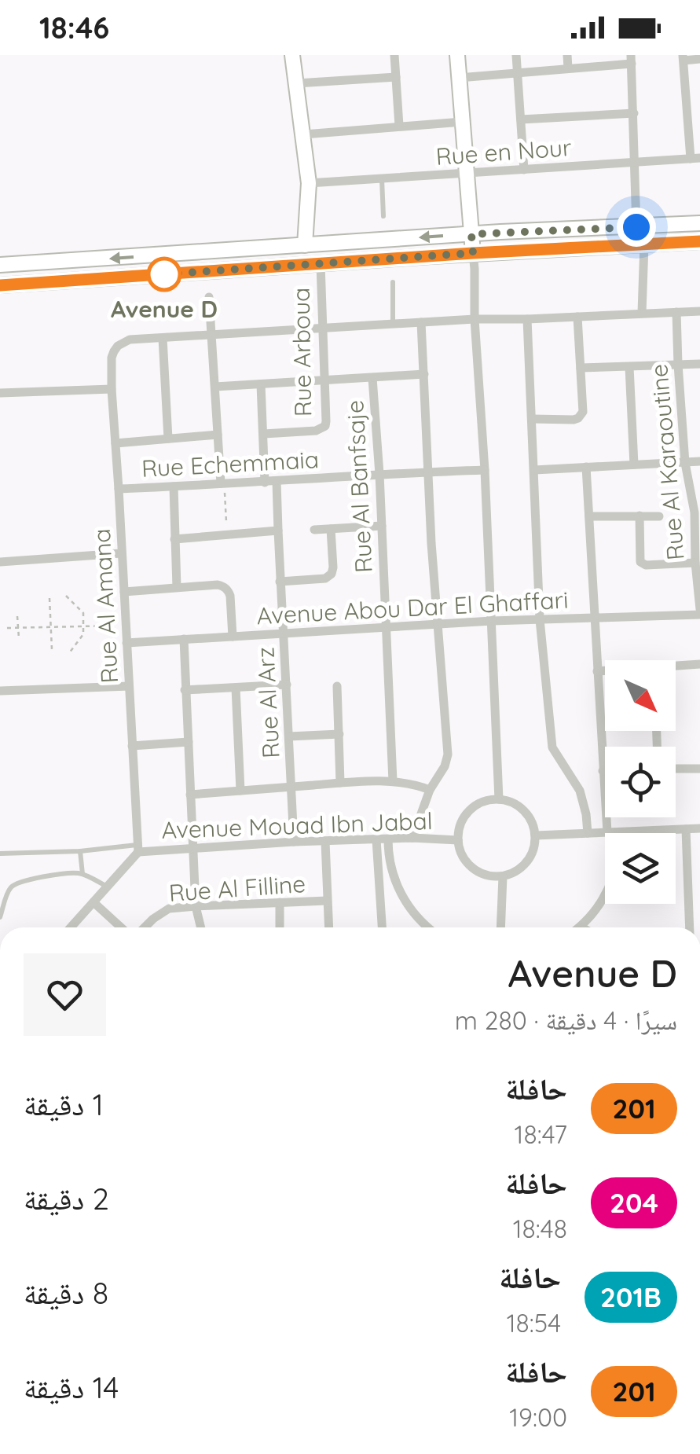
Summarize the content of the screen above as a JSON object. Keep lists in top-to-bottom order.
{
  "streets": {
    "street": [
      "Rue en Nour",
      "Rue Arboua",
      "Rue Al Karaoutine",
      "Rue Echemmaia",
      "Rue Al Banfsaje",
      "Rue Al Amana",
      "Avenue Abou Dar El Ghaffari",
      "Rue Al Arz",
      "Avenue Mouad Ibn Jabal",
      "Rue Al Filline"
    ]
  },
  "crossings": [
    ["Rue Al Karaoutine", "Avenue Abou Dar El Ghaffari"],
    ["Rue Echemmaia", "Rue Al Banfsaje"],
    ["Rue Echemmaia", "Rue Al Amana"],
    ["Rue Echemmaia", "Rue Al Arz"],
    ["Rue Al Banfsaje", "Avenue Abou Dar El Ghaffari"],
    ["Rue Al Amana", "Avenue Abou Dar El Ghaffari"],
    ["Rue Al Amana", "Avenue Mouad Ibn Jabal"],
    ["Avenue Abou Dar El Ghaffari", "Rue Al Arz"],
    ["Rue Al Arz", "Avenue Mouad Ibn Jabal"]
  ],
  "places": ["Avenue D"],
  "lines": ["bus line 201"],
  "north": "bottom right",
  "page": {
    "status": "18:46",
    "heading": ["Avenue D", "سيرًا · 4 دقيقة · 280 m"],
    "list": [
      {
        "mark": "201",
        "name": "حافلة",
        "note": "18:47",
        "value": "1 دقيقة"
      },
      {
        "mark": "204",
        "name": "حافلة",
        "note": "18:48",
        "value": "2 دقيقة"
      },
      {
        "mark": "201B",
        "name": "حافلة",
        "note": "18:54",
        "value": "8 دقيقة"
      },
      {
        "mark": "201",
        "name": "حافلة",
        "note": "19:00",
        "value": "14 دقيقة"
      }
    ]
  }
}
